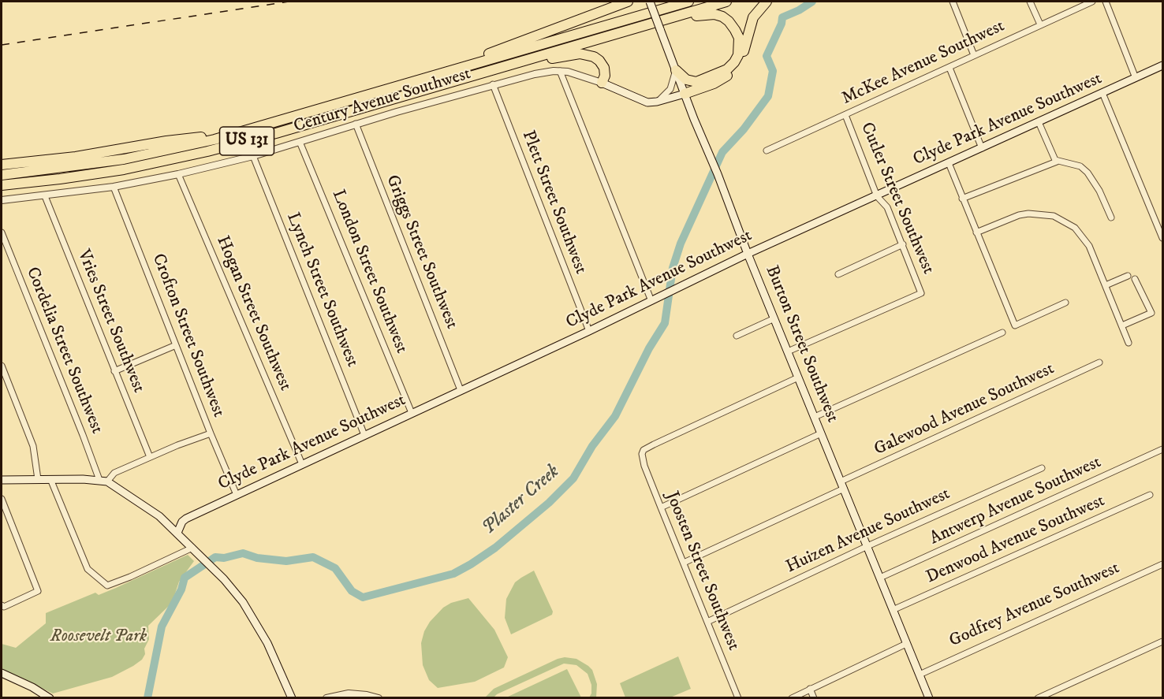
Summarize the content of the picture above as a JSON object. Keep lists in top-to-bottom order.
{
  "streets": {
    "highway": ["US 131"],
    "main road": ["Century Avenue Southwest", "Clyde Park Avenue Southwest", "Burton Street Southwest"],
    "street": [
      "McKee Avenue Southwest",
      "Cutler Street Southwest",
      "Plett Street Southwest",
      "Griggs Street Southwest",
      "London Street Southwest",
      "Lynch Street Southwest",
      "Hogan Street Southwest",
      "Vries Street Southwest",
      "Crofton Street Southwest",
      "Cordelia Street Southwest",
      "Galewood Avenue Southwest",
      "Antwerp Avenue Southwest",
      "Huizen Avenue Southwest",
      "Denwood Avenue Southwest",
      "Joosten Street Southwest",
      "Godfrey Avenue Southwest"
    ]
  },
  "crossings": [
    ["McKee Avenue Southwest", "Cutler Street Southwest"],
    ["Century Avenue Southwest", "Plett Street Southwest"],
    ["Century Avenue Southwest", "Griggs Street Southwest"],
    ["Century Avenue Southwest", "London Street Southwest"],
    ["Century Avenue Southwest", "Lynch Street Southwest"],
    ["Century Avenue Southwest", "Hogan Street Southwest"],
    ["Century Avenue Southwest", "Vries Street Southwest"],
    ["Century Avenue Southwest", "Crofton Street Southwest"],
    ["Century Avenue Southwest", "Burton Street Southwest"],
    ["Clyde Park Avenue Southwest", "Cutler Street Southwest"],
    ["Clyde Park Avenue Southwest", "Plett Street Southwest"],
    ["Clyde Park Avenue Southwest", "Griggs Street Southwest"],
    ["Clyde Park Avenue Southwest", "London Street Southwest"],
    ["Clyde Park Avenue Southwest", "Lynch Street Southwest"],
    ["Clyde Park Avenue Southwest", "Hogan Street Southwest"],
    ["Clyde Park Avenue Southwest", "Crofton Street Southwest"],
    ["Clyde Park Avenue Southwest", "Burton Street Southwest"],
    ["Cutler Street Southwest", "Burton Street Southwest"],
    ["Burton Street Southwest", "Galewood Avenue Southwest"],
    ["Burton Street Southwest", "Antwerp Avenue Southwest"],
    ["Burton Street Southwest", "Huizen Avenue Southwest"],
    ["Burton Street Southwest", "Denwood Avenue Southwest"],
    ["Burton Street Southwest", "Joosten Street Southwest"],
    ["Burton Street Southwest", "Godfrey Avenue Southwest"],
    ["Galewood Avenue Southwest", "Joosten Street Southwest"],
    ["Huizen Avenue Southwest", "Joosten Street Southwest"]
  ],
  "water": ["Plaster Creek"],
  "parks": ["Roosevelt Park"]
}
